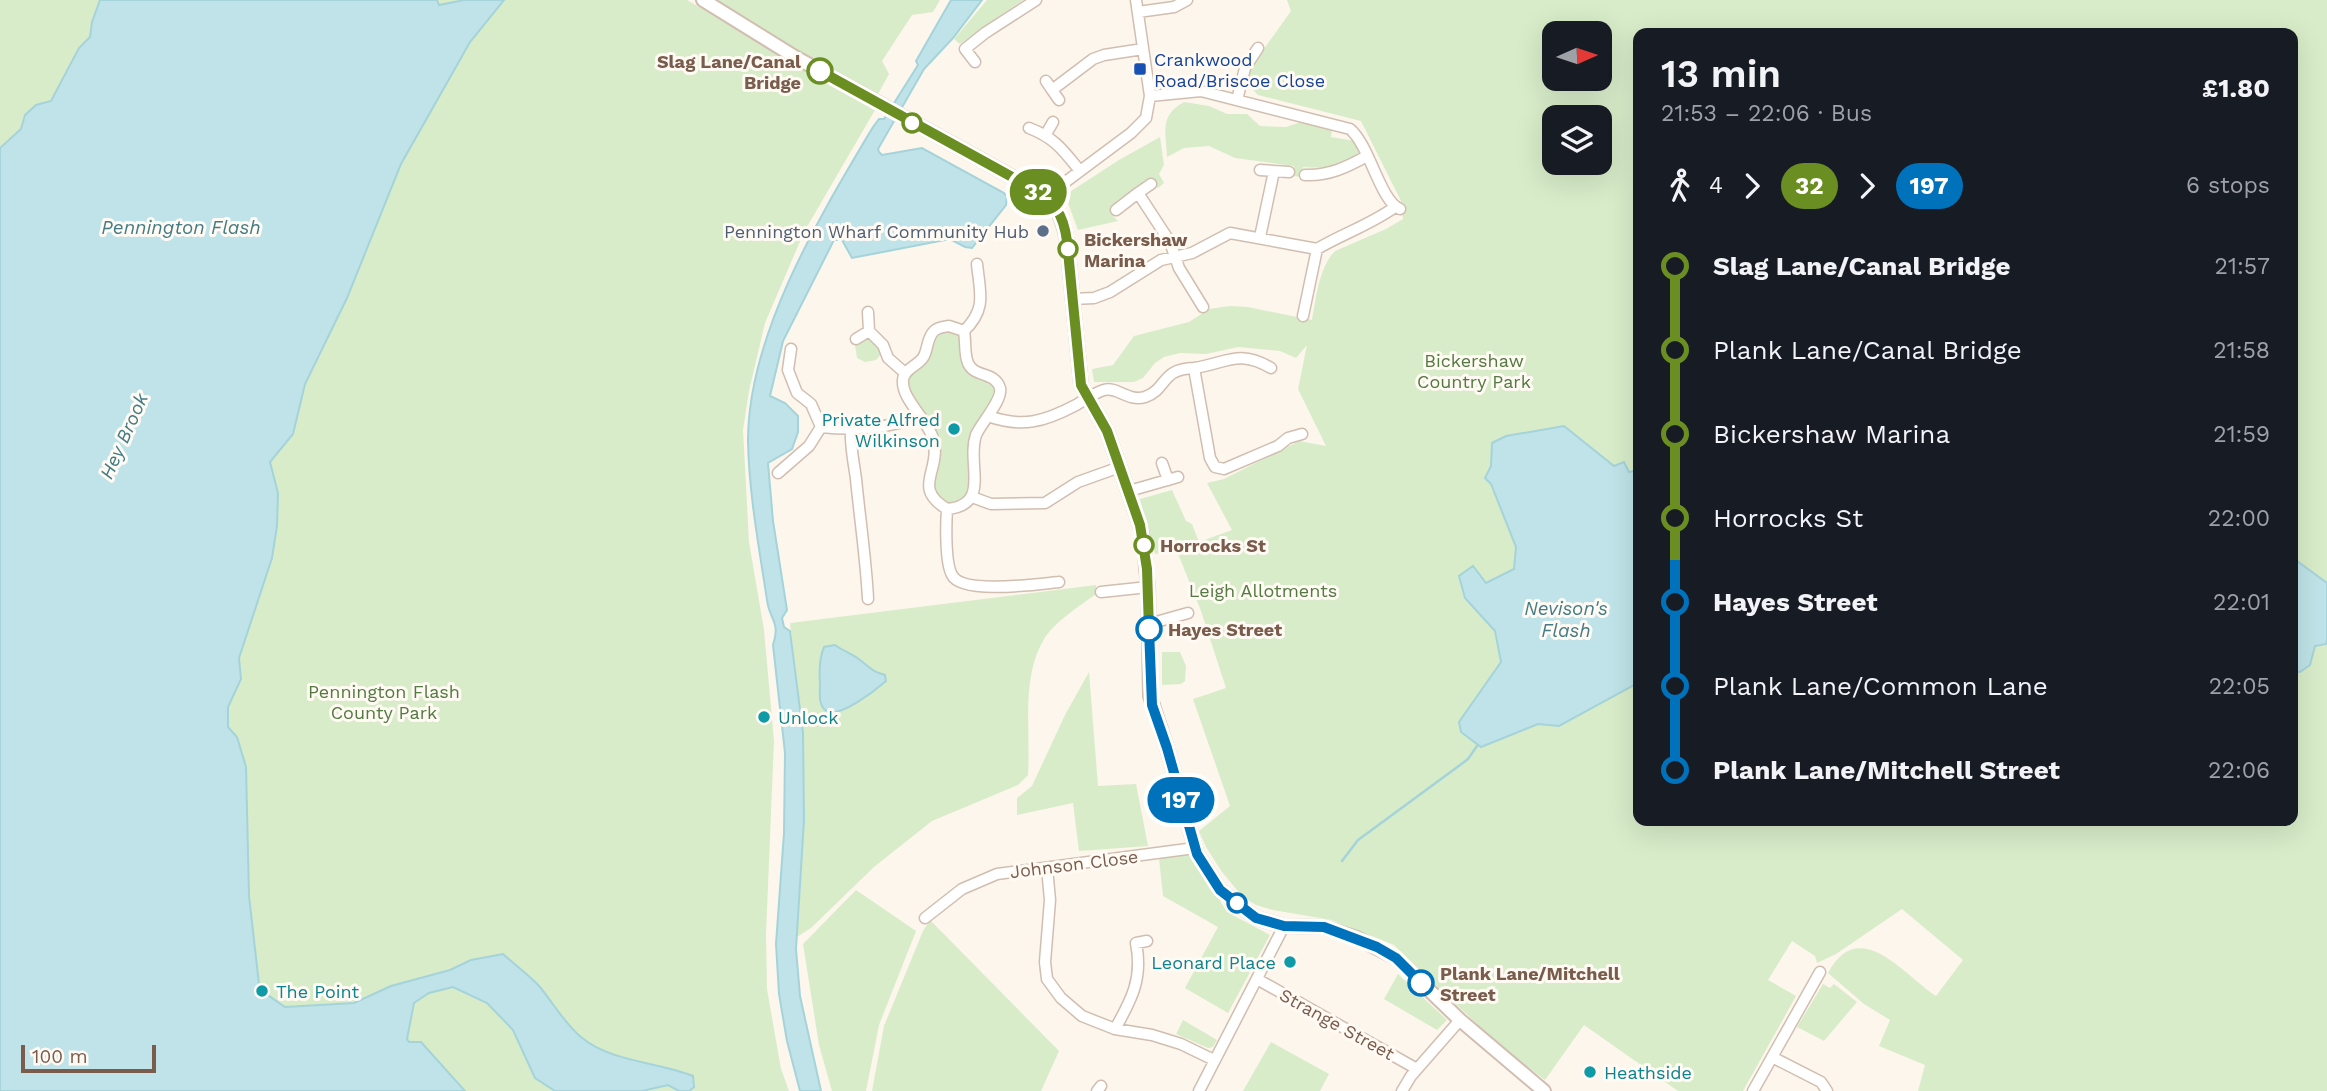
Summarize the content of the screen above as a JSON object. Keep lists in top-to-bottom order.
{
  "streets": {
    "street": ["Johnson Close", "Strange Street"]
  },
  "water": ["Pennington Flash", "Hey Brook", "Nevison's Flash"],
  "parks": ["Bickershaw Country Park", "Leigh Allotments", "Pennington Flash County Park"],
  "places": {
    "transit": ["Crankwood Road/Briscoe Close"],
    "other": [
      "Slag Lane/Canal Bridge",
      "Pennington Wharf Community Hub",
      "Bickershaw Marina",
      "Private Alfred Wilkinson",
      "Horrocks St",
      "Hayes Street",
      "Unlock",
      "Leonard Place",
      "Plank Lane/Mitchell Street",
      "The Point",
      "Heathside"
    ]
  },
  "lines": ["bus line 32", "bus line 197"],
  "scale_bar": "100 m",
  "north": "right",
  "page": {
    "on_map": ["32", "197"],
    "heading": ["13 min", "21:53 – 22:06 · Bus", "£1.80"],
    "legs": [
      "4",
      "32",
      "197",
      "6 stops"
    ],
    "list": [
      {
        "name": "Slag Lane/Canal Bridge",
        "value": "21:57"
      },
      {
        "name": "Plank Lane/Canal Bridge",
        "value": "21:58"
      },
      {
        "name": "Bickershaw Marina",
        "value": "21:59"
      },
      {
        "name": "Horrocks St",
        "value": "22:00"
      },
      {
        "name": "Hayes Street",
        "value": "22:01"
      },
      {
        "name": "Plank Lane/Common Lane",
        "value": "22:05"
      },
      {
        "name": "Plank Lane/Mitchell Street",
        "value": "22:06"
      }
    ],
    "scale": "100 m"
  }
}
